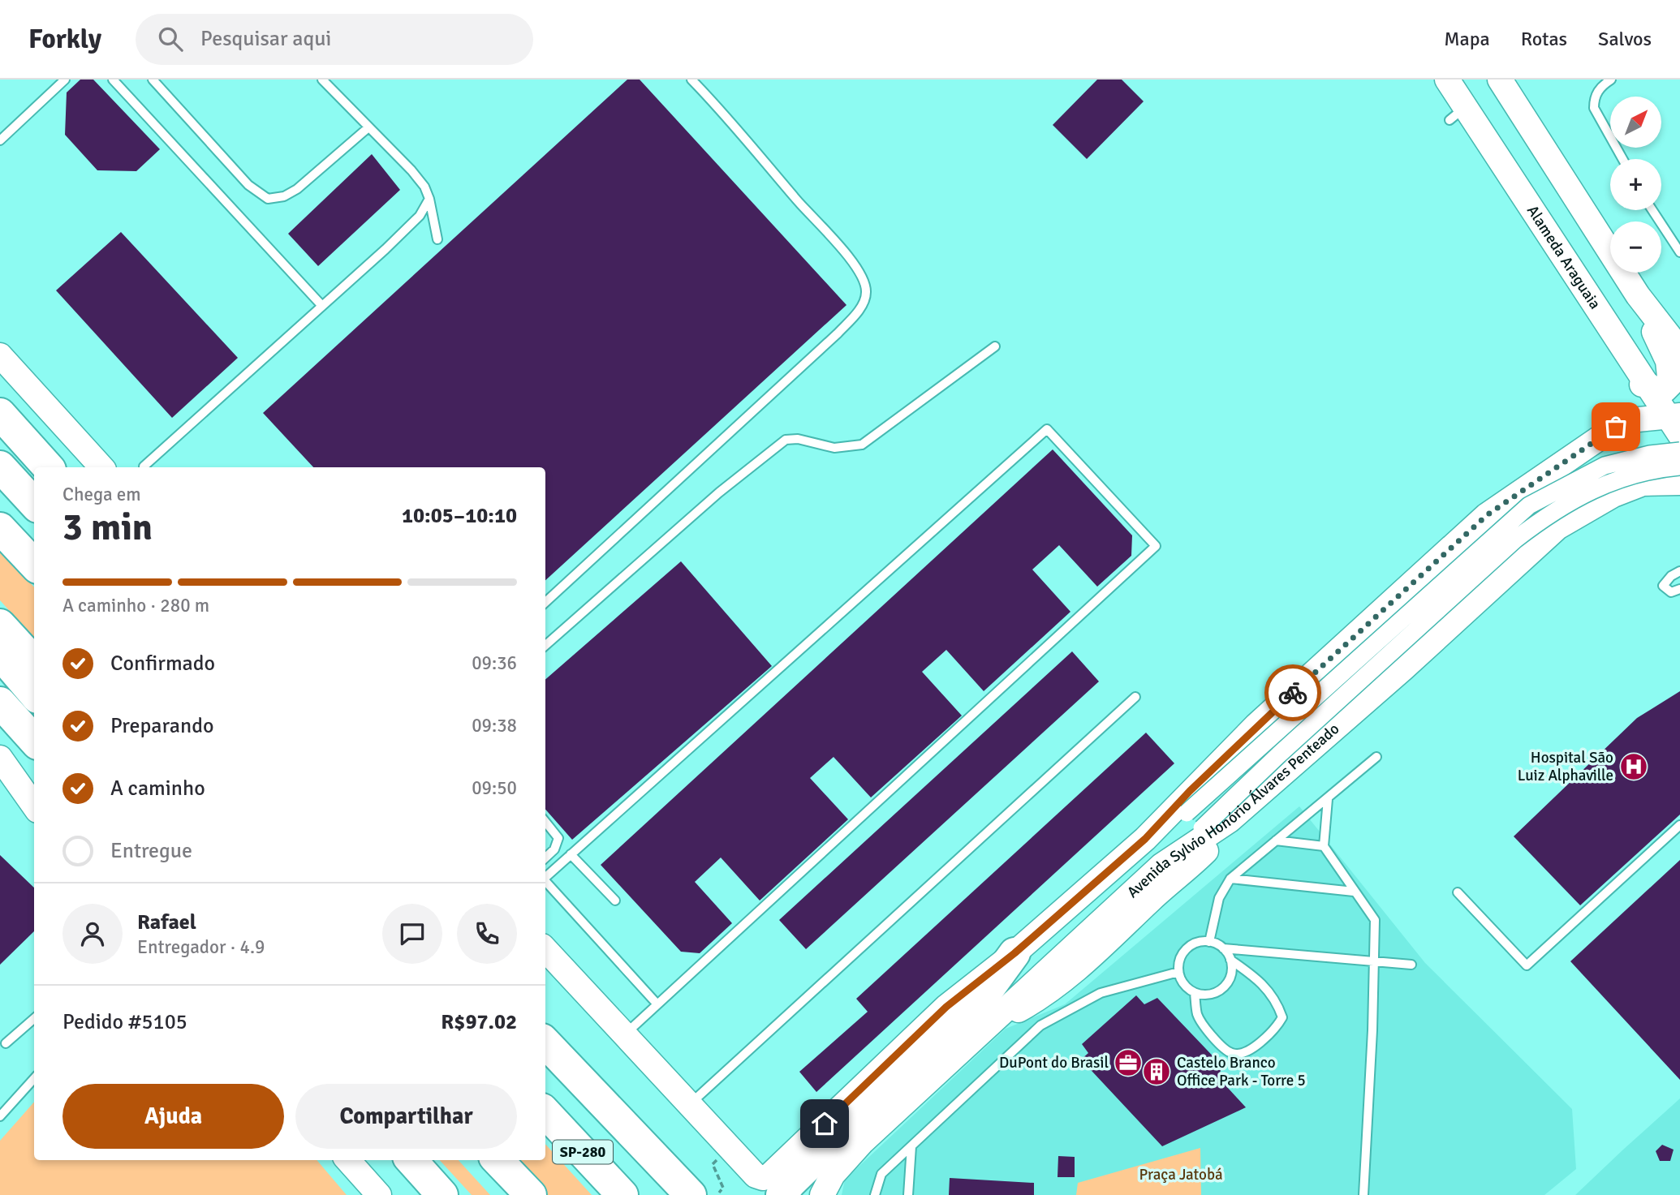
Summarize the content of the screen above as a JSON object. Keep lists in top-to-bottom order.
{
  "streets": {
    "highway": ["SP-280"],
    "street": ["Alameda Araguaia", "Avenida Sylvio Honório Álvares Penteado"]
  },
  "parks": ["Praça Jatobá"],
  "places": {
    "hospital": ["Hospital São Luiz Alphaville"],
    "office": ["DuPont do Brasil"],
    "building": ["Castelo Branco Office Park - Torre 5"]
  },
  "north": "top right",
  "page": {
    "header": "Forkly",
    "search": "Pesquisar aqui",
    "nav": ["Mapa", "Rotas", "Salvos"],
    "map_buttons": ["+", "−"],
    "heading": ["3 min", "Chega em", "10:05–10:10"],
    "panel": [
      "Rafael",
      "Entregador · 4.9",
      "Pedido #5105",
      "R$97.02"
    ],
    "bar": "A caminho · 280 m",
    "list": [
      ["Confirmado", "09:36"],
      ["Preparando", "09:38"],
      ["A caminho", "09:50"],
      "Entregue"
    ],
    "buttons": ["Ajuda", "Compartilhar"]
  }
}
